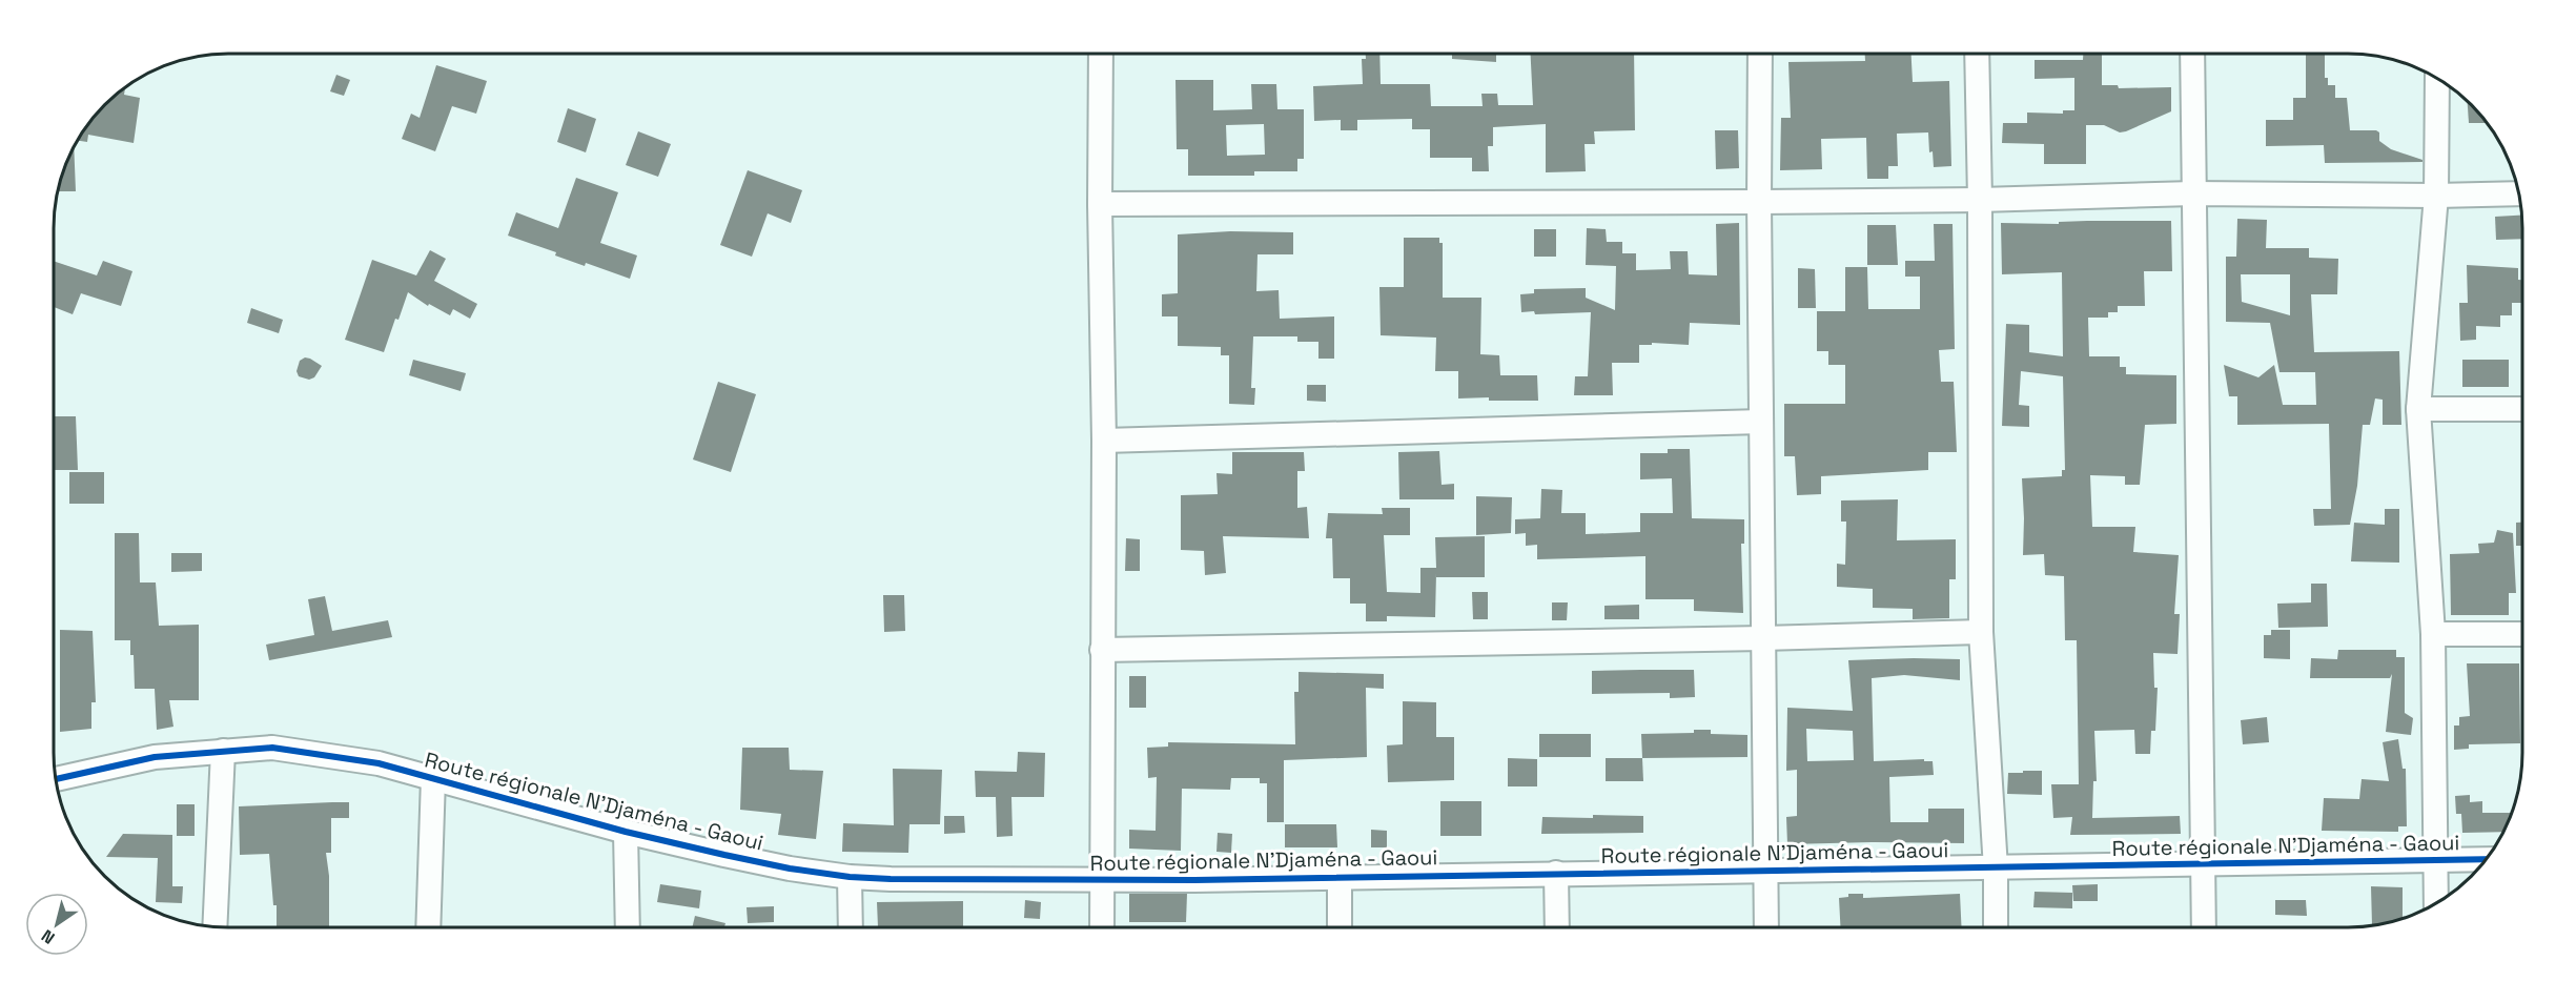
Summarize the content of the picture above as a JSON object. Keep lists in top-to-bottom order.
{
  "streets": {
    "street": ["Route régionale N'Djaména - Gaoui"]
  },
  "north": "bottom left"
}
